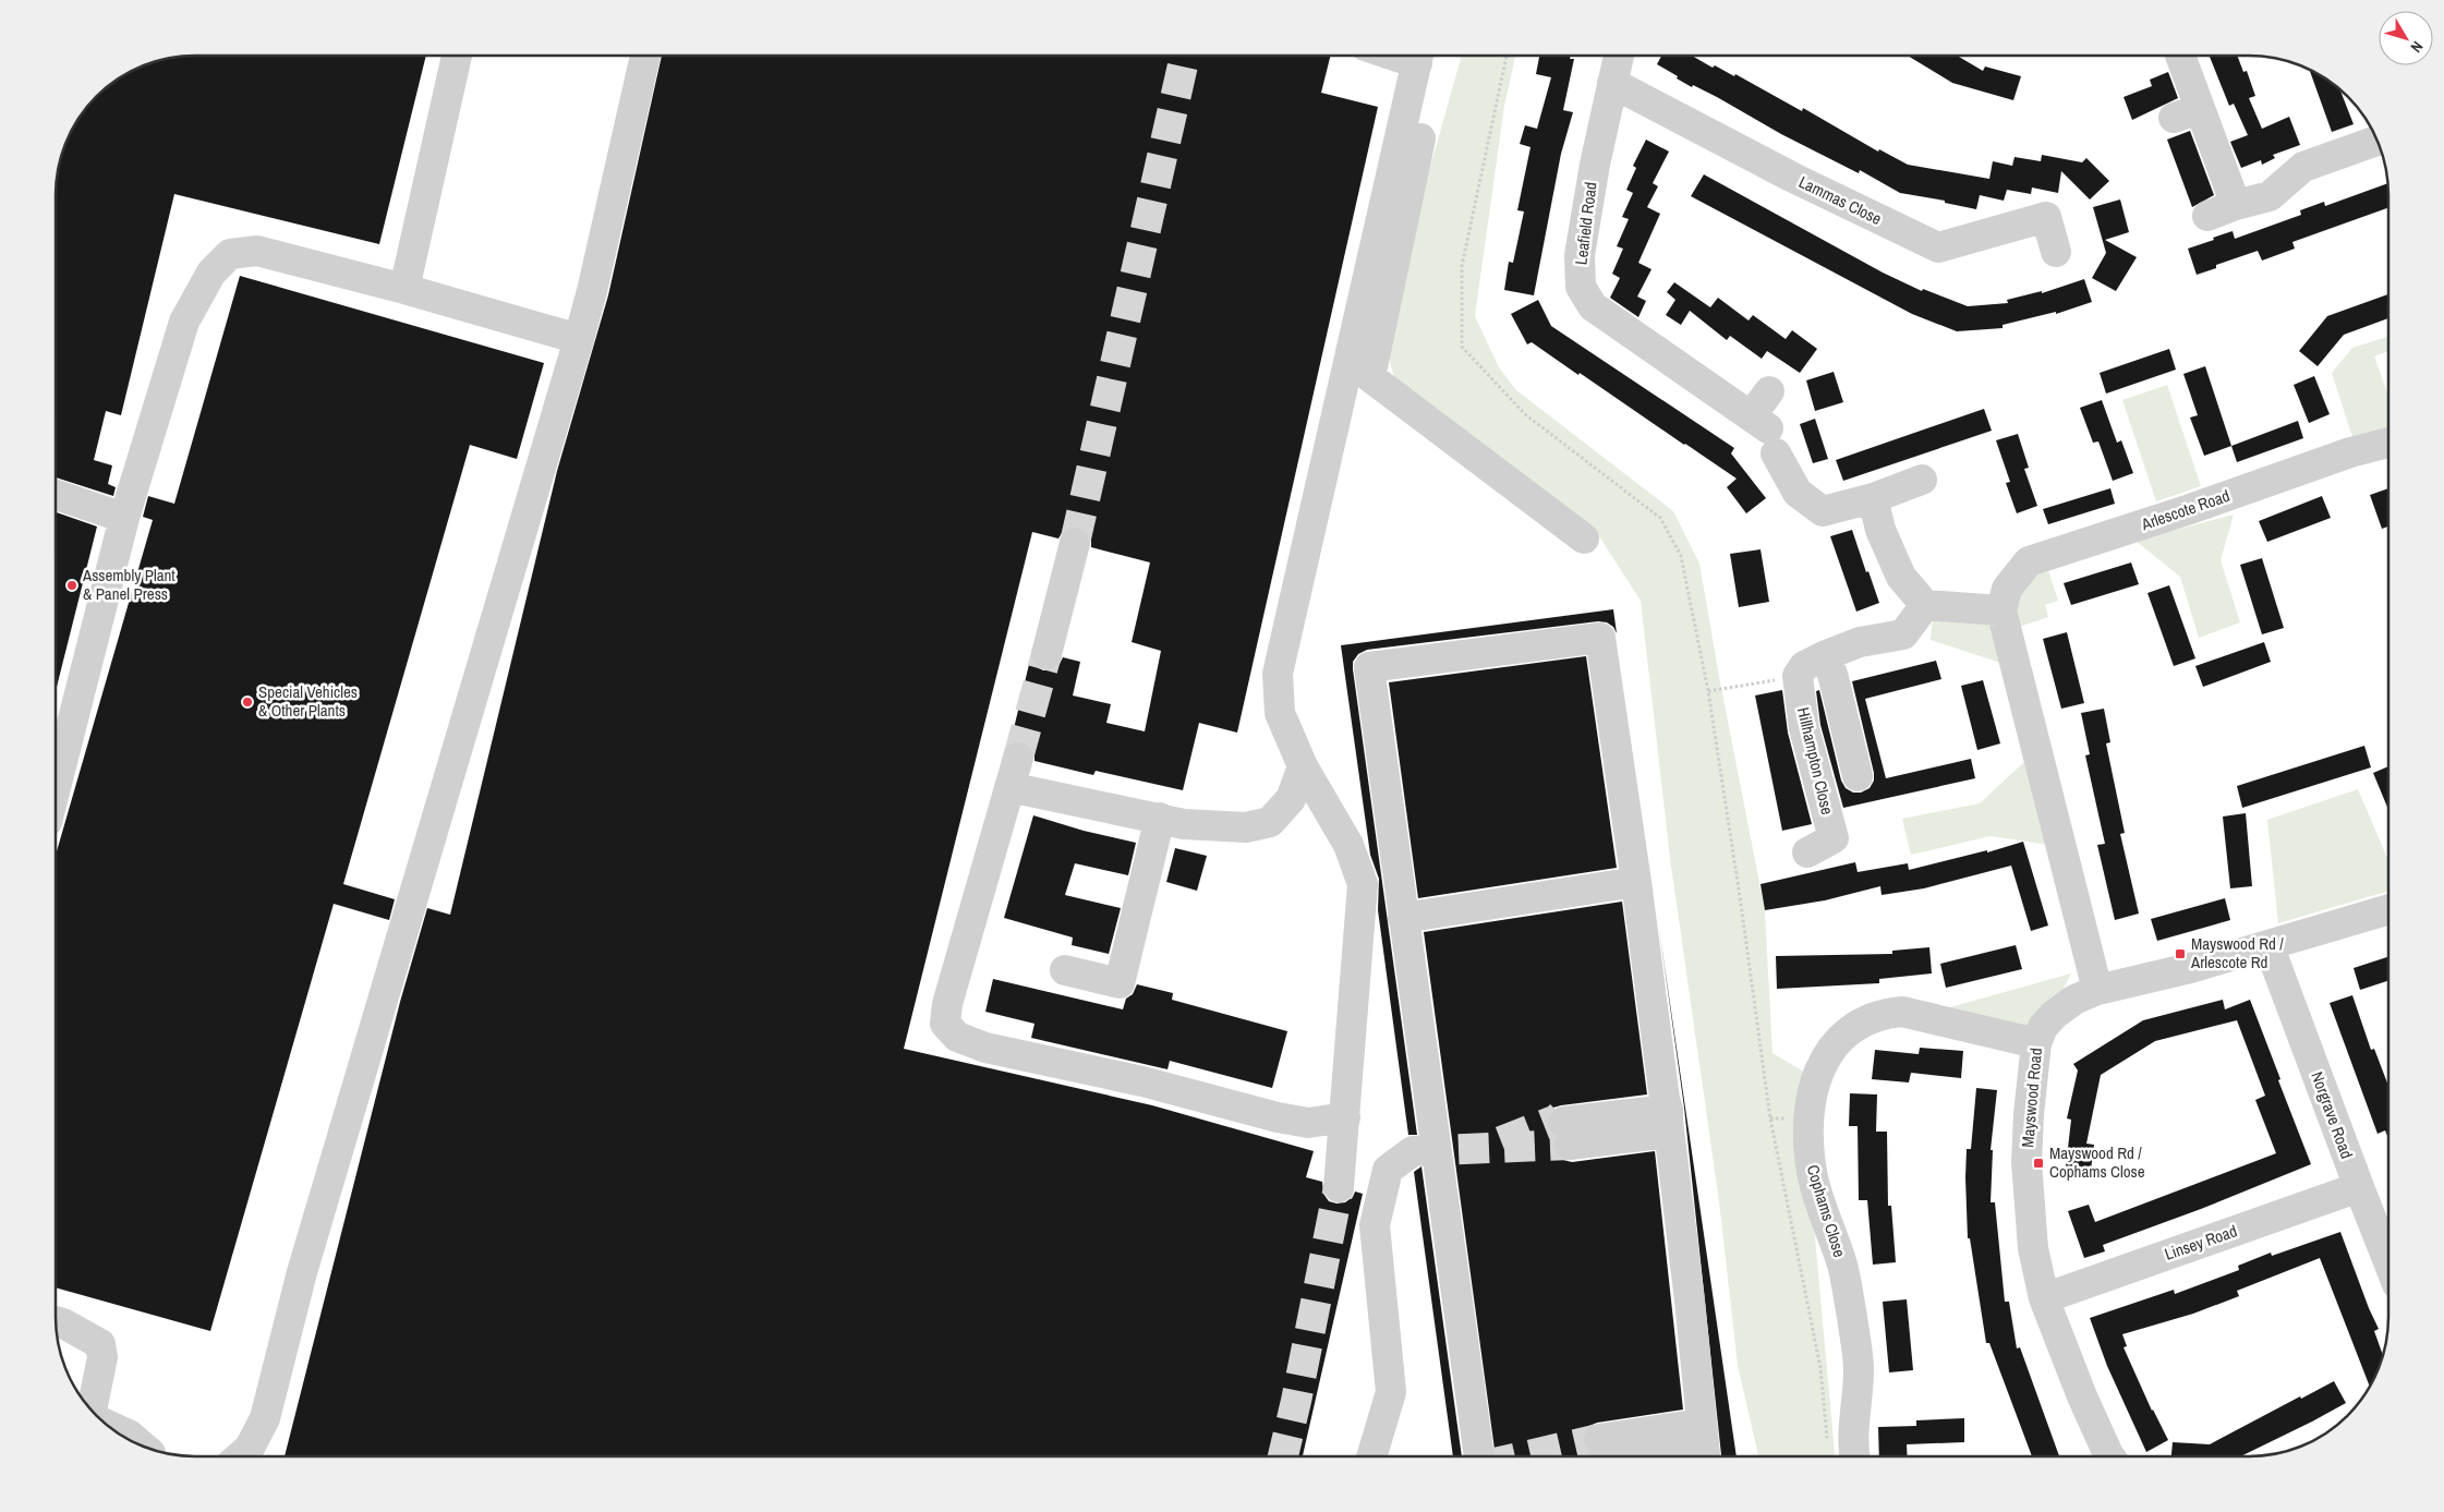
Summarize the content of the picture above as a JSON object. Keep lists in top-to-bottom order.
{
  "streets": {
    "street": [
      "Lammas Close",
      "Leafield Road",
      "Arlescote Road",
      "Hillhampton Close",
      "Mayswood Road",
      "Norgrave Road",
      "Cophams Close",
      "Linsey Road"
    ]
  },
  "crossings": [
    ["Lammas Close", "Leafield Road"],
    ["Mayswood Road", "Norgrave Road"],
    ["Mayswood Road", "Cophams Close"],
    ["Mayswood Road", "Linsey Road"],
    ["Norgrave Road", "Linsey Road"]
  ],
  "places": {
    "other": ["Assembly Plant & Panel Press", "Special Vehicles & Other Plants"],
    "transit": ["Mayswood Rd / Arlescote Rd", "Mayswood Rd / Cophams Close"]
  },
  "north": "bottom right"
}
